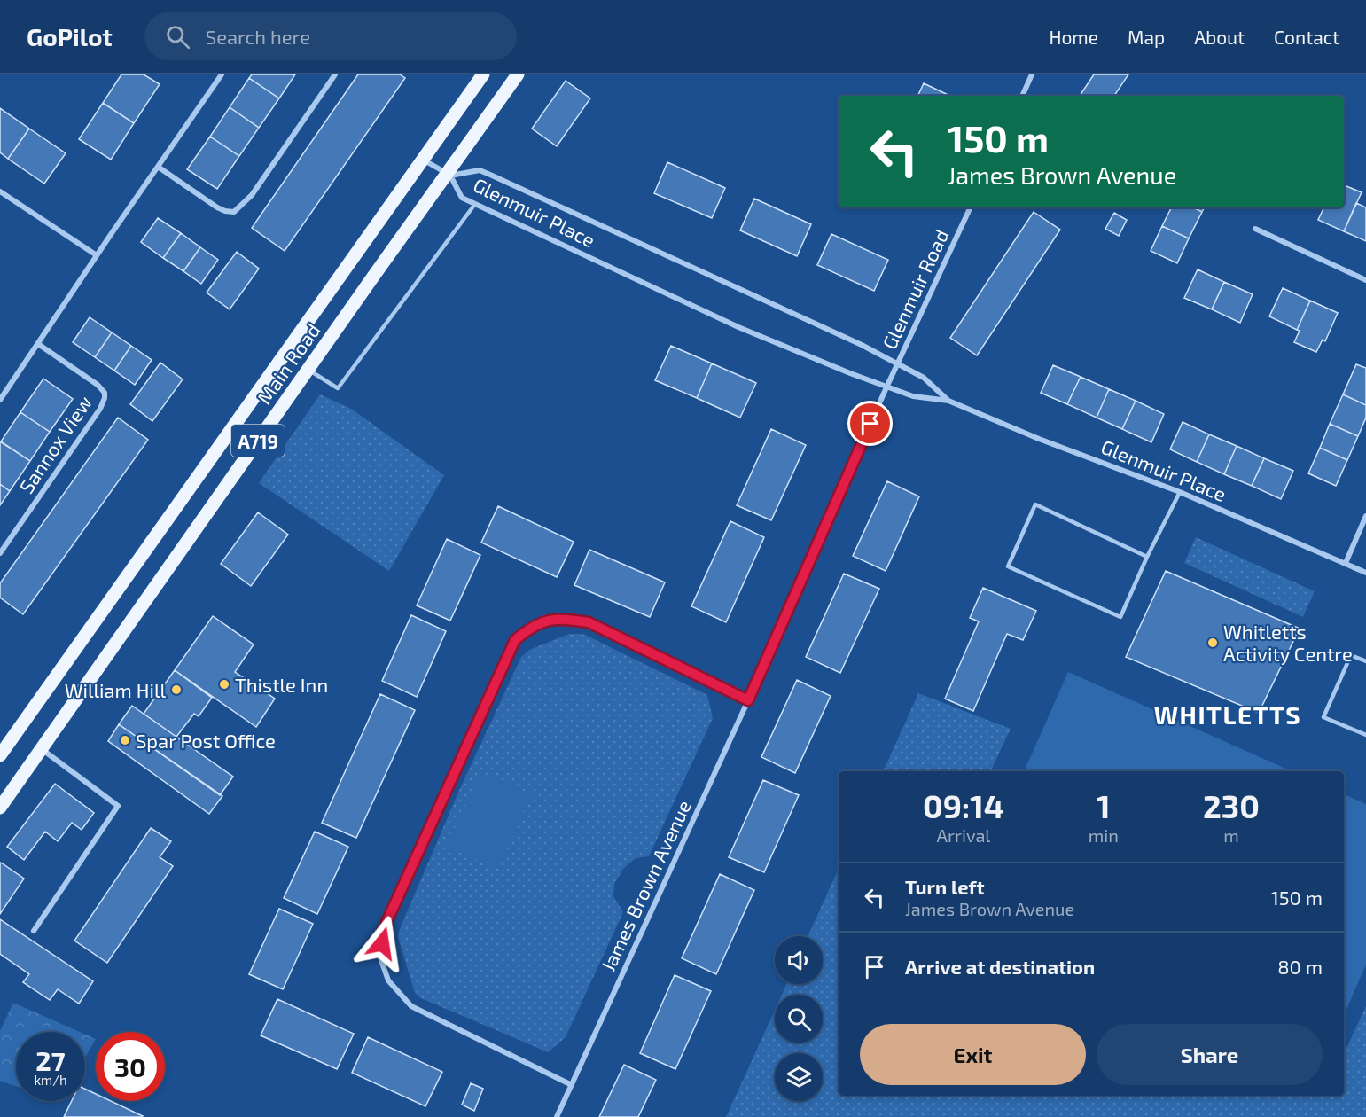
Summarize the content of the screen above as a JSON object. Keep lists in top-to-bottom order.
{
  "streets": {
    "main road": ["Main Road", "A719"],
    "street": [
      "Glenmuir Place",
      "Glenmuir Road",
      "Sannox View",
      "James Brown Avenue"
    ]
  },
  "crossings": [
    ["Glenmuir Place", "Glenmuir Road"],
    ["Glenmuir Place", "Main Road"],
    ["Glenmuir Place", "James Brown Avenue"],
    ["Glenmuir Road", "James Brown Avenue"]
  ],
  "districts": ["WHITLETTS"],
  "places": [
    "Whitletts Activity Centre",
    "Thistle Inn",
    "William Hill",
    "Spar Post Office"
  ],
  "page": {
    "header": "GoPilot",
    "search": "Search here",
    "nav": [
      "Home",
      "Map",
      "About",
      "Contact"
    ],
    "turn": ["150 m", "James Brown Avenue"],
    "eta": [
      "09:14",
      "Arrival",
      "1",
      "min",
      "230",
      "m"
    ],
    "list": [
      {
        "name": "Turn left",
        "note": "James Brown Avenue",
        "value": "150 m"
      },
      {
        "name": "Arrive at destination",
        "value": "80 m"
      }
    ],
    "buttons": ["Exit", "Share"],
    "speed": "27 km/h",
    "limit": "30"
  }
}
